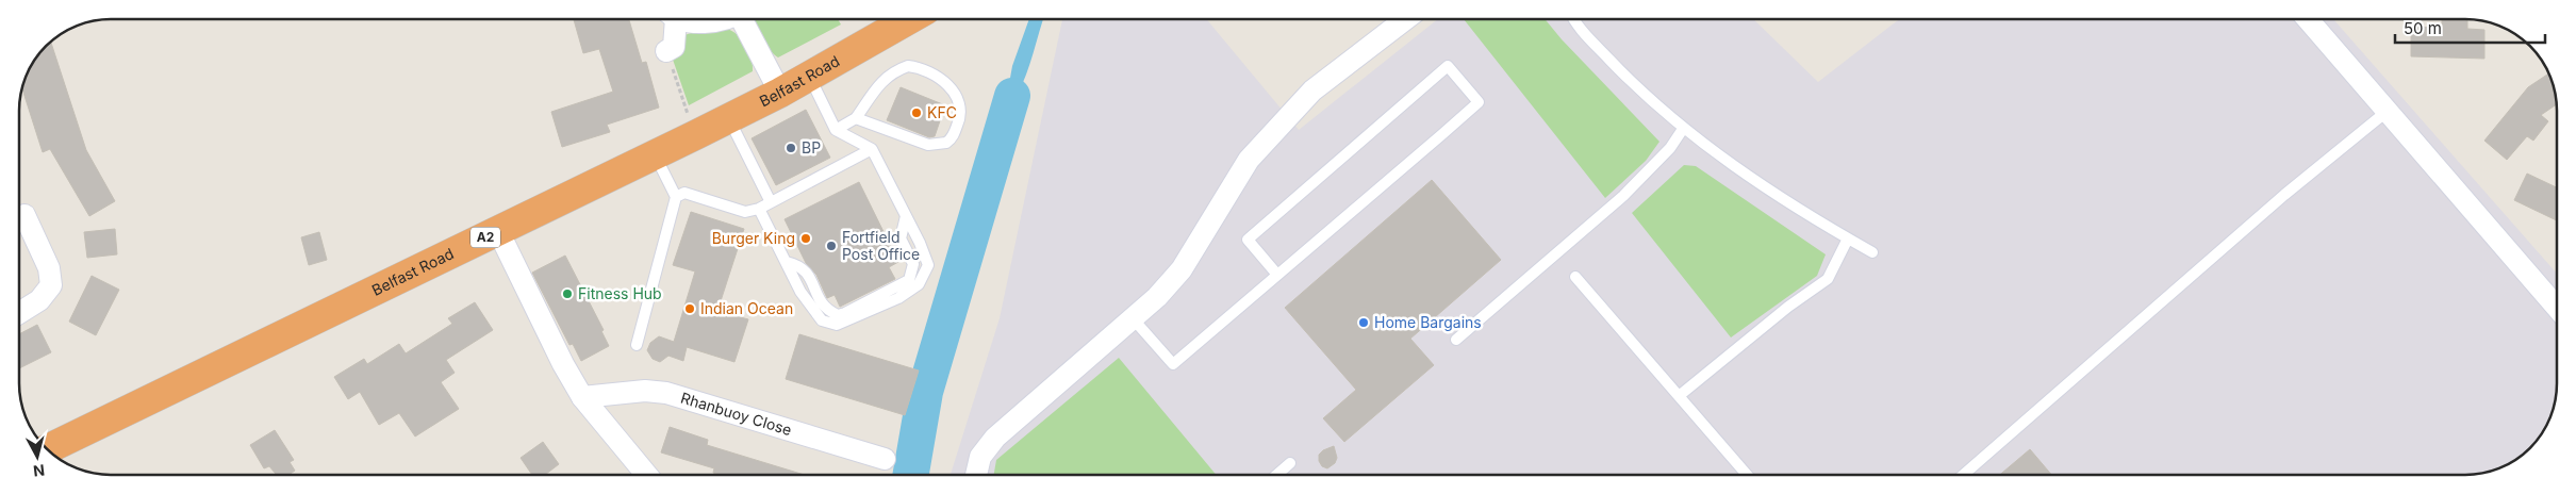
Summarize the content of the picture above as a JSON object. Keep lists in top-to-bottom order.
{
  "streets": {
    "highway": ["Belfast Road", "A2"],
    "street": ["Rhanbuoy Close"]
  },
  "places": [
    "KFC",
    "BP",
    "Burger King",
    "Fortfield Post Office",
    "Fitness Hub",
    "Indian Ocean",
    "Home Bargains"
  ],
  "scale_bar": "50 m",
  "north": "bottom"
}
